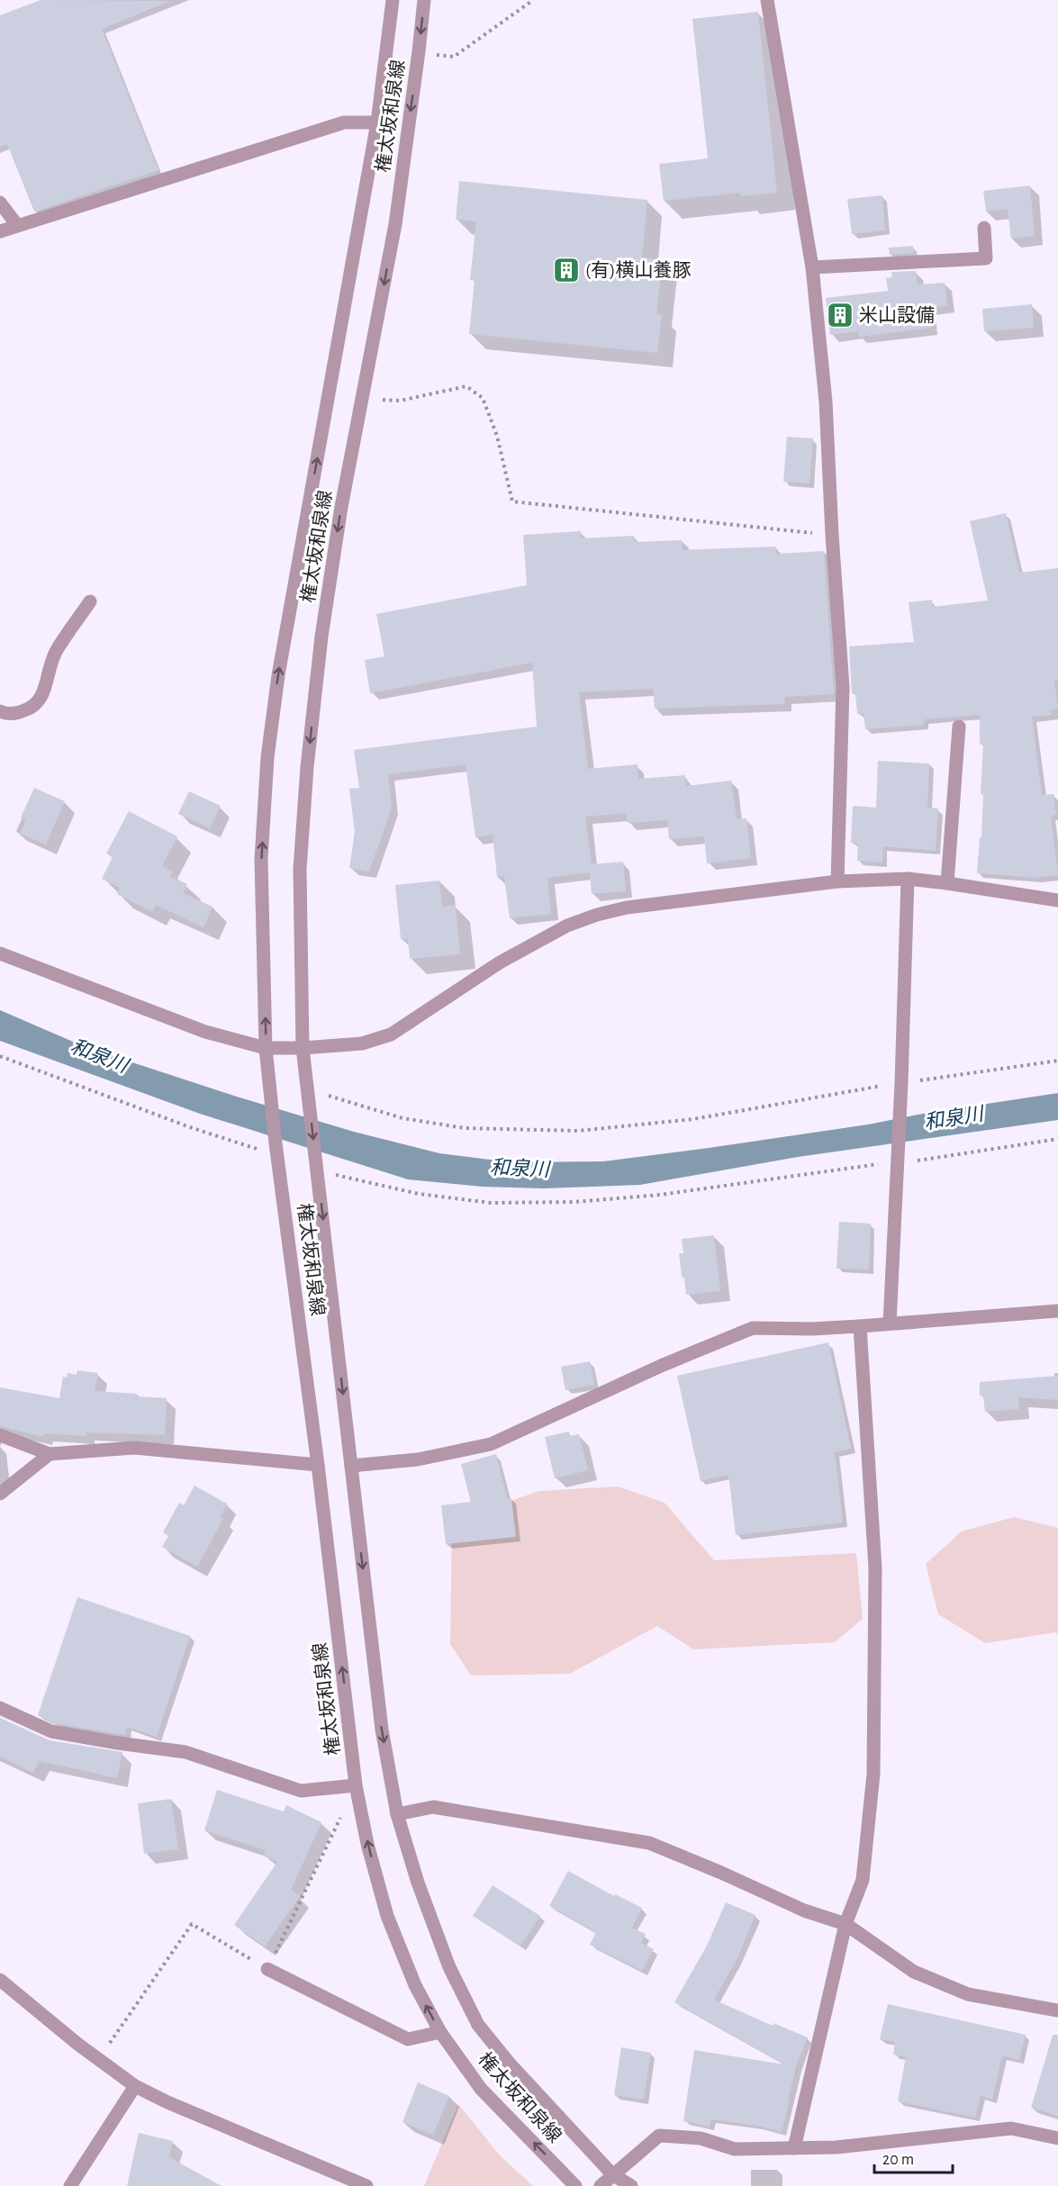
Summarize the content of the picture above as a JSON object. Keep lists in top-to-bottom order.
{
  "streets": {
    "street": ["権太坂和泉線"]
  },
  "water": ["和泉川"],
  "places": {
    "building": ["(有)横山養豚", "米山設備"]
  },
  "scale_bar": "20 m"
}
